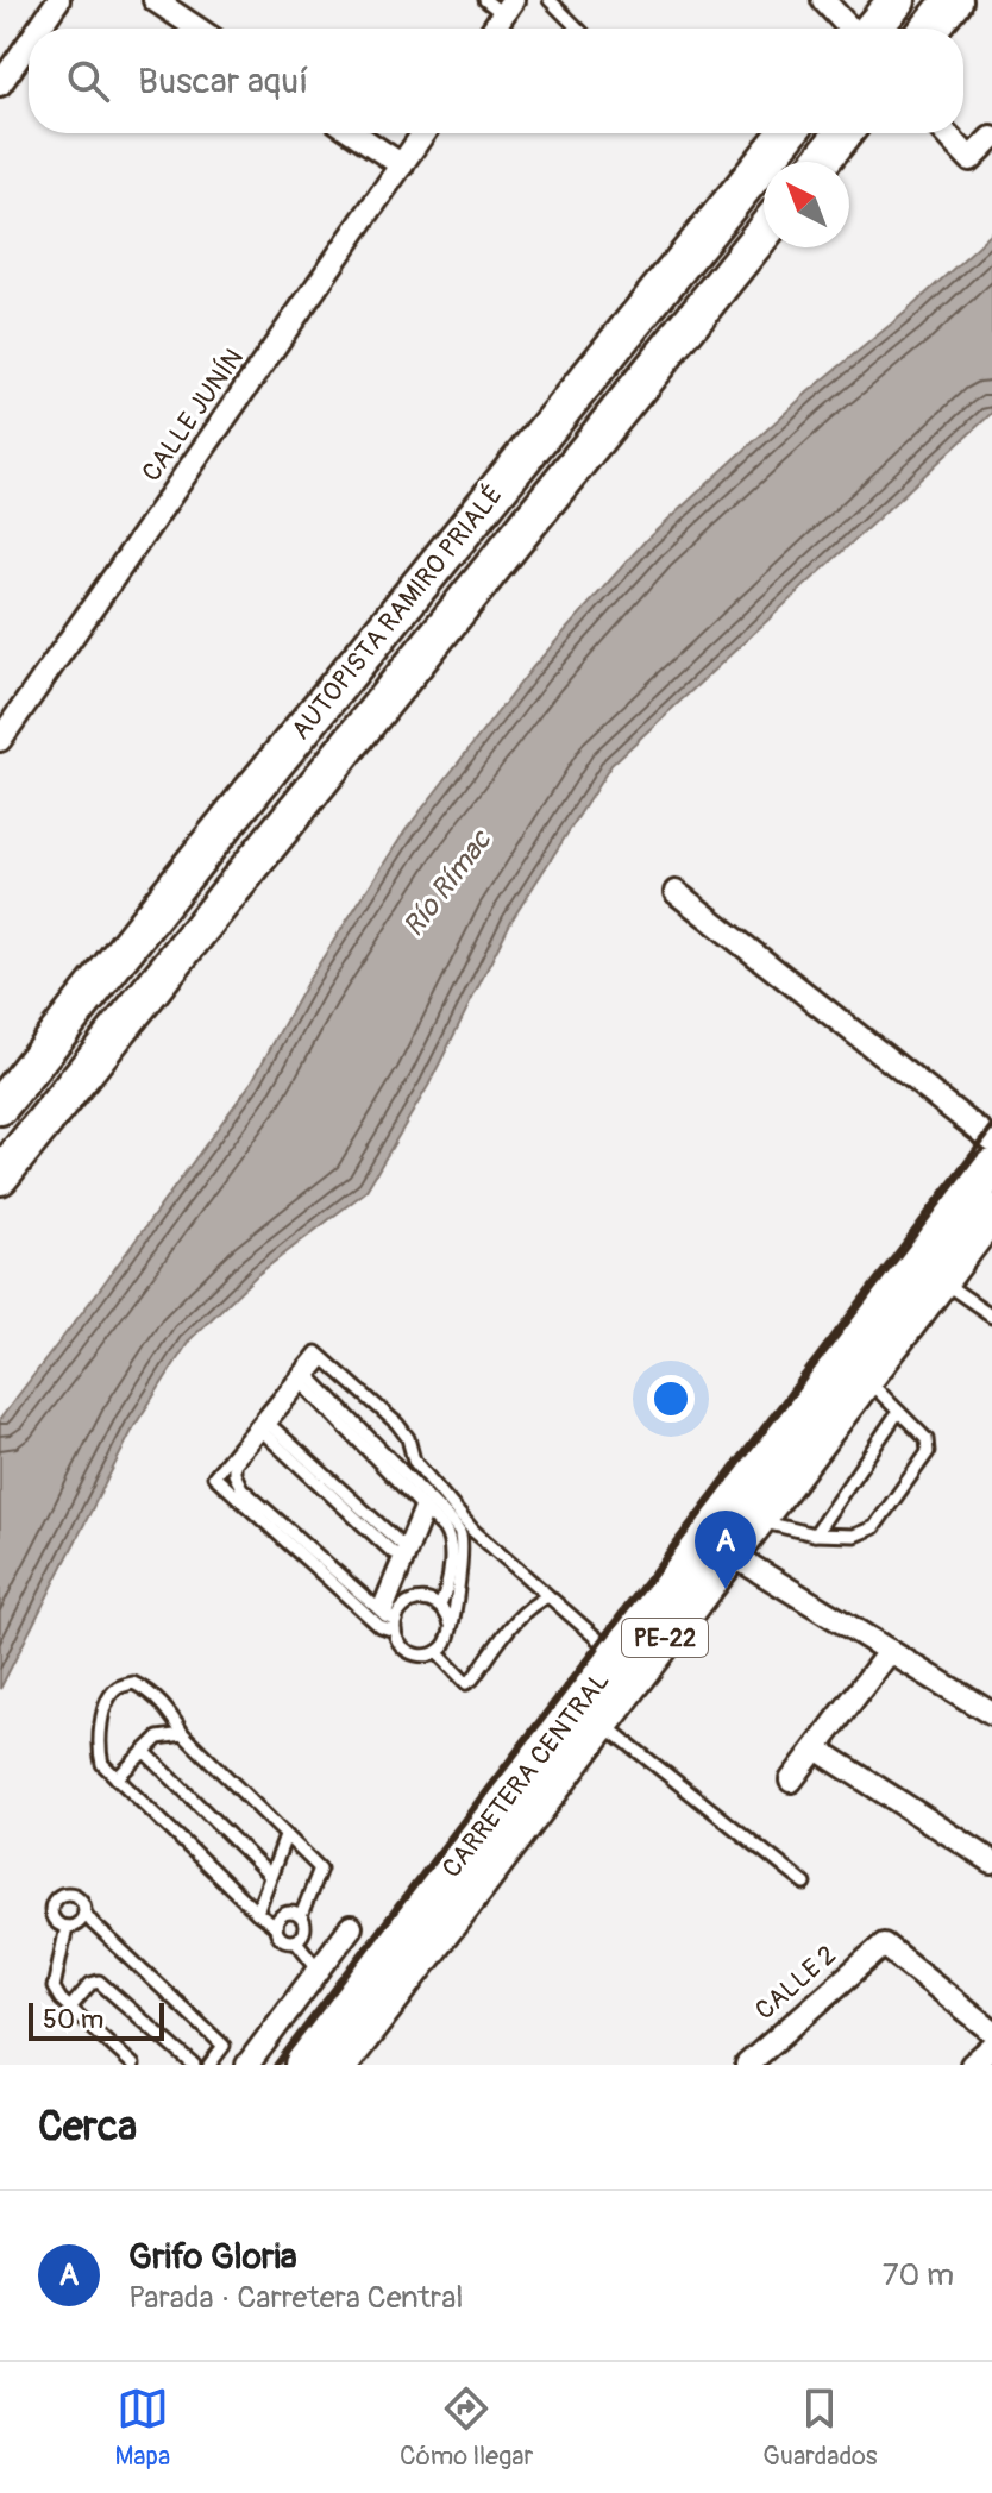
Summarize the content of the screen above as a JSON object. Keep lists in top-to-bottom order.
{
  "streets": {
    "highway": ["AUTOPISTA RAMIRO PRIALÉ", "PE-22", "CARRETERA CENTRAL"],
    "street": ["CALLE JUNÍN", "CALLE 2"]
  },
  "water": ["Río Rímac"],
  "scale_bar": "50 m",
  "north": "top left",
  "page": {
    "search": "Buscar aquí",
    "pins": "A",
    "scale": "50 m",
    "heading": "Cerca",
    "list": [
      {
        "mark": "A",
        "name": "Grifo Gloria",
        "note": "Parada · Carretera Central",
        "value": "70 m"
      }
    ],
    "nav": ["Mapa", "Cómo llegar", "Guardados"]
  }
}
